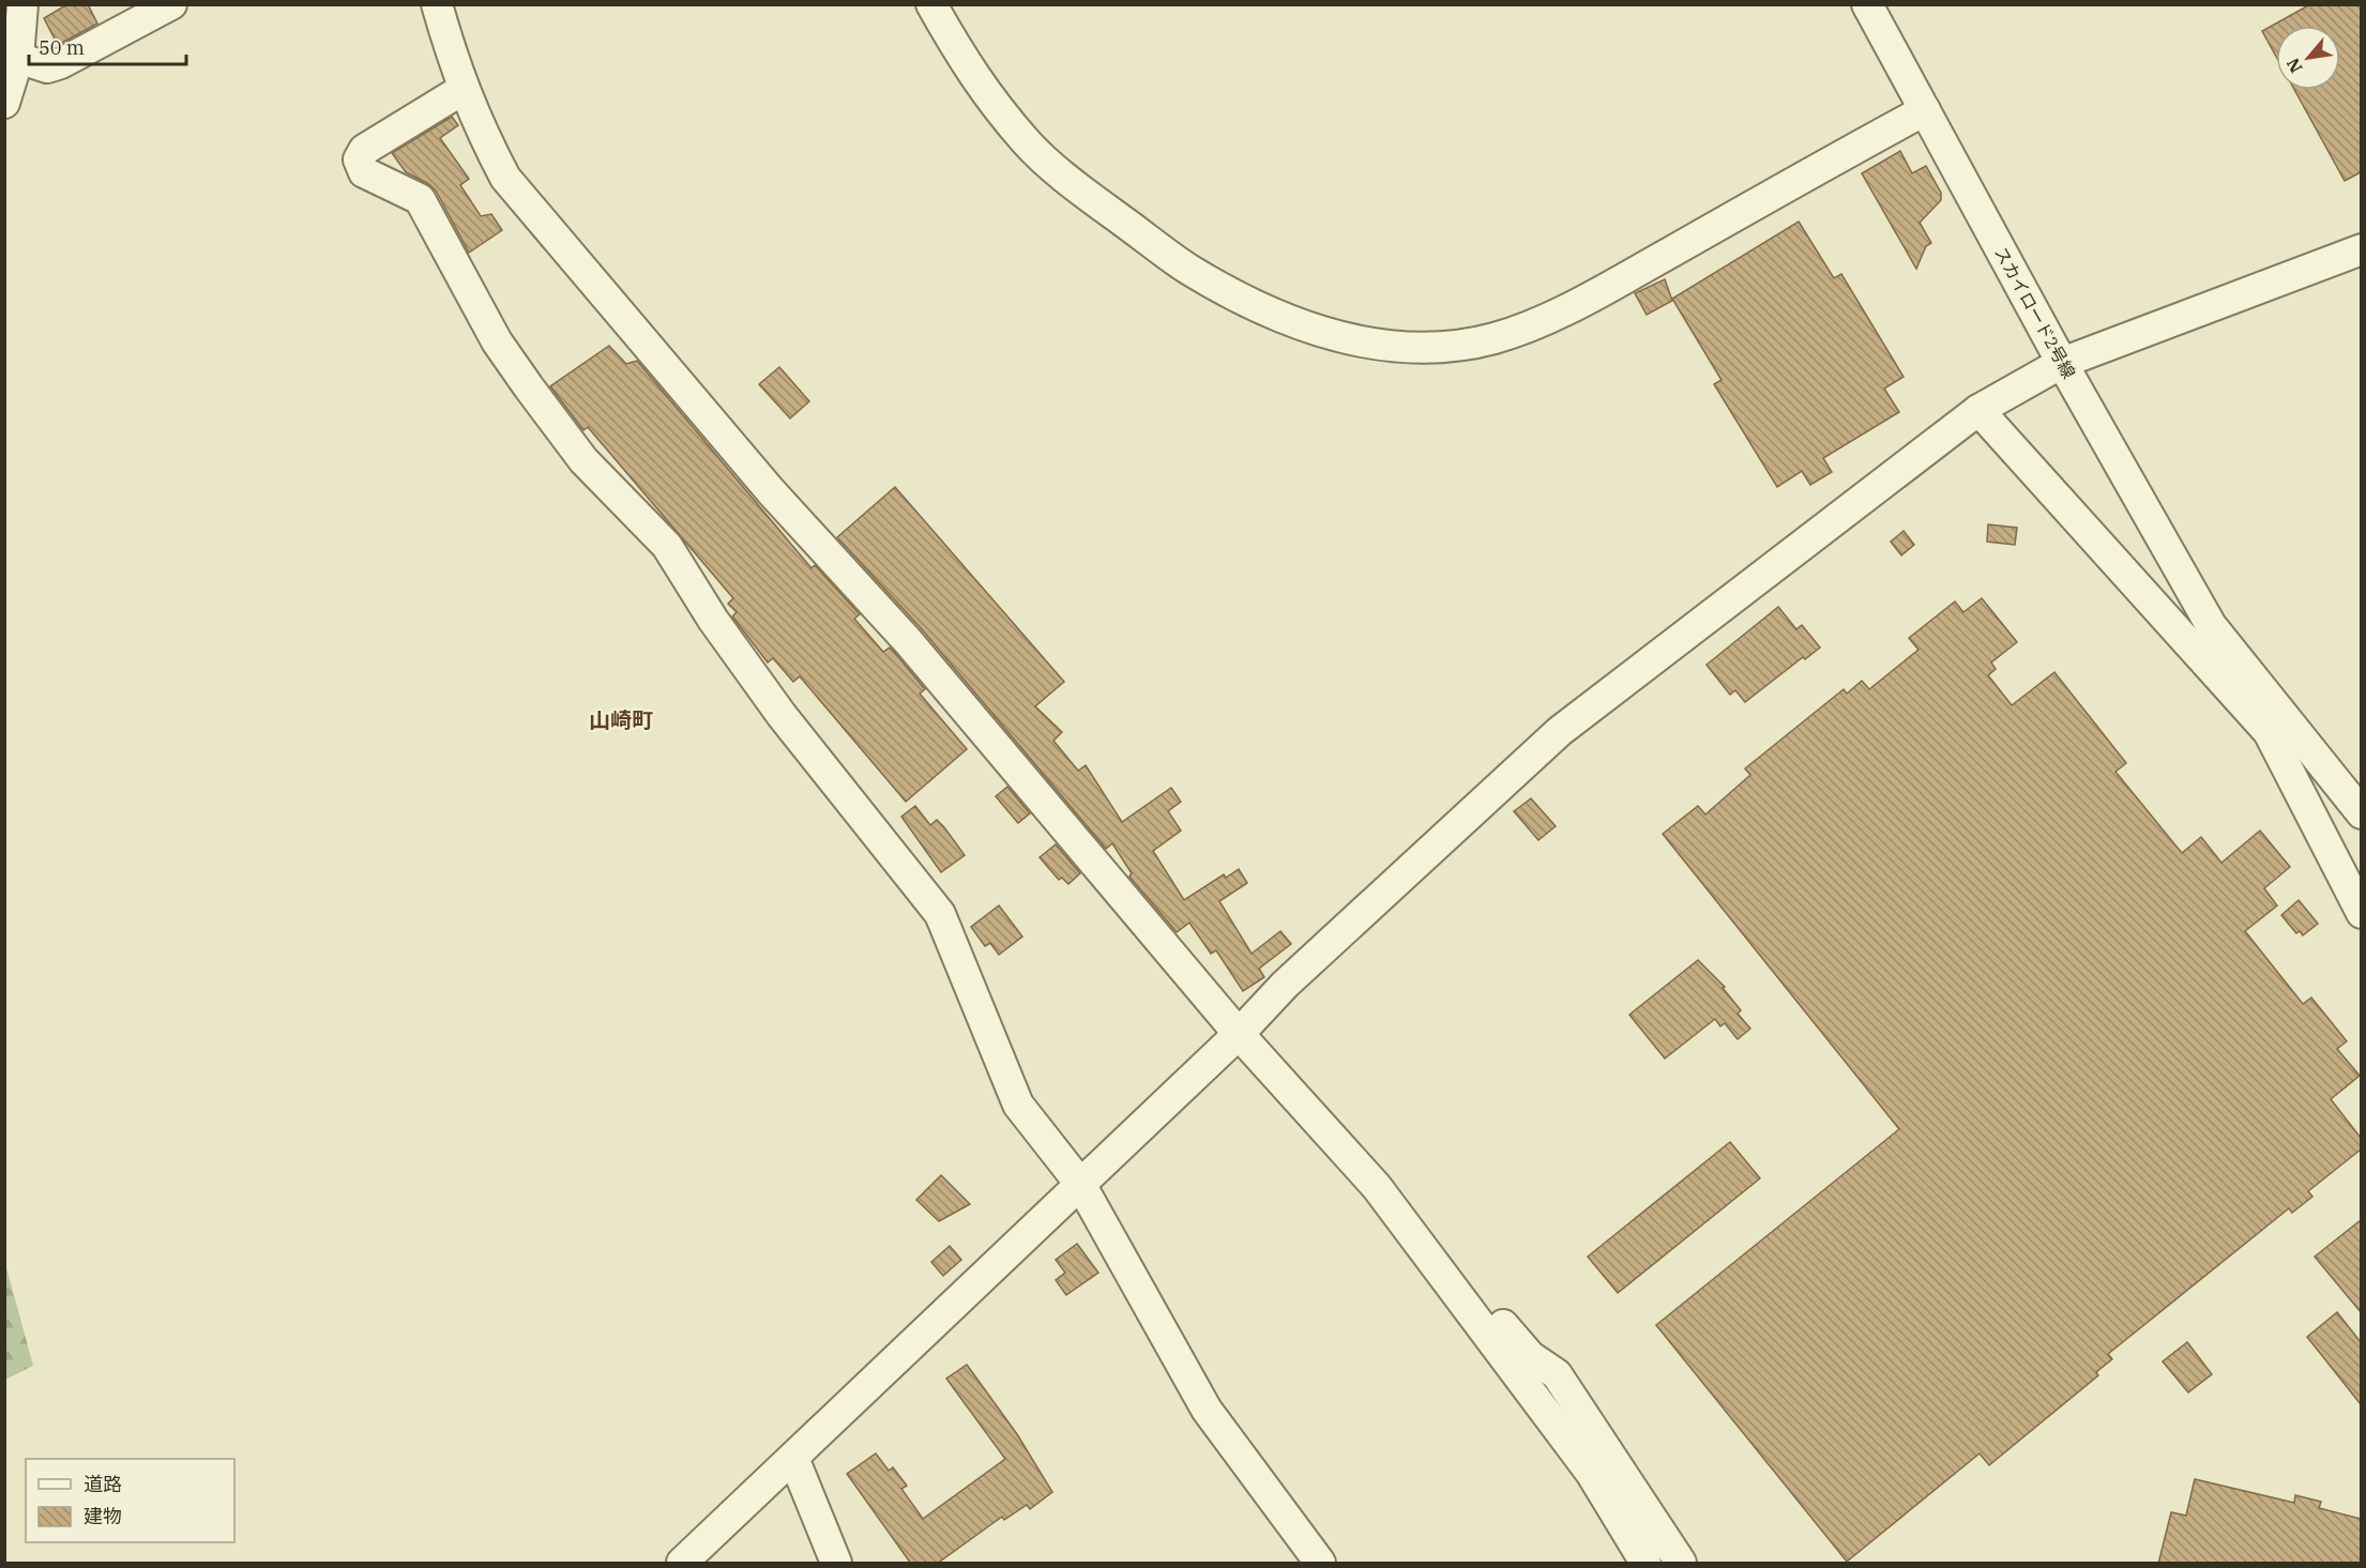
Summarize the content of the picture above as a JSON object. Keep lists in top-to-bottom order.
{
  "streets": {
    "street": ["スカイロード2号線"]
  },
  "districts": ["山崎町"],
  "legend": ["道路", "建物"],
  "scale_bar": "50 m",
  "north": "bottom left"
}
